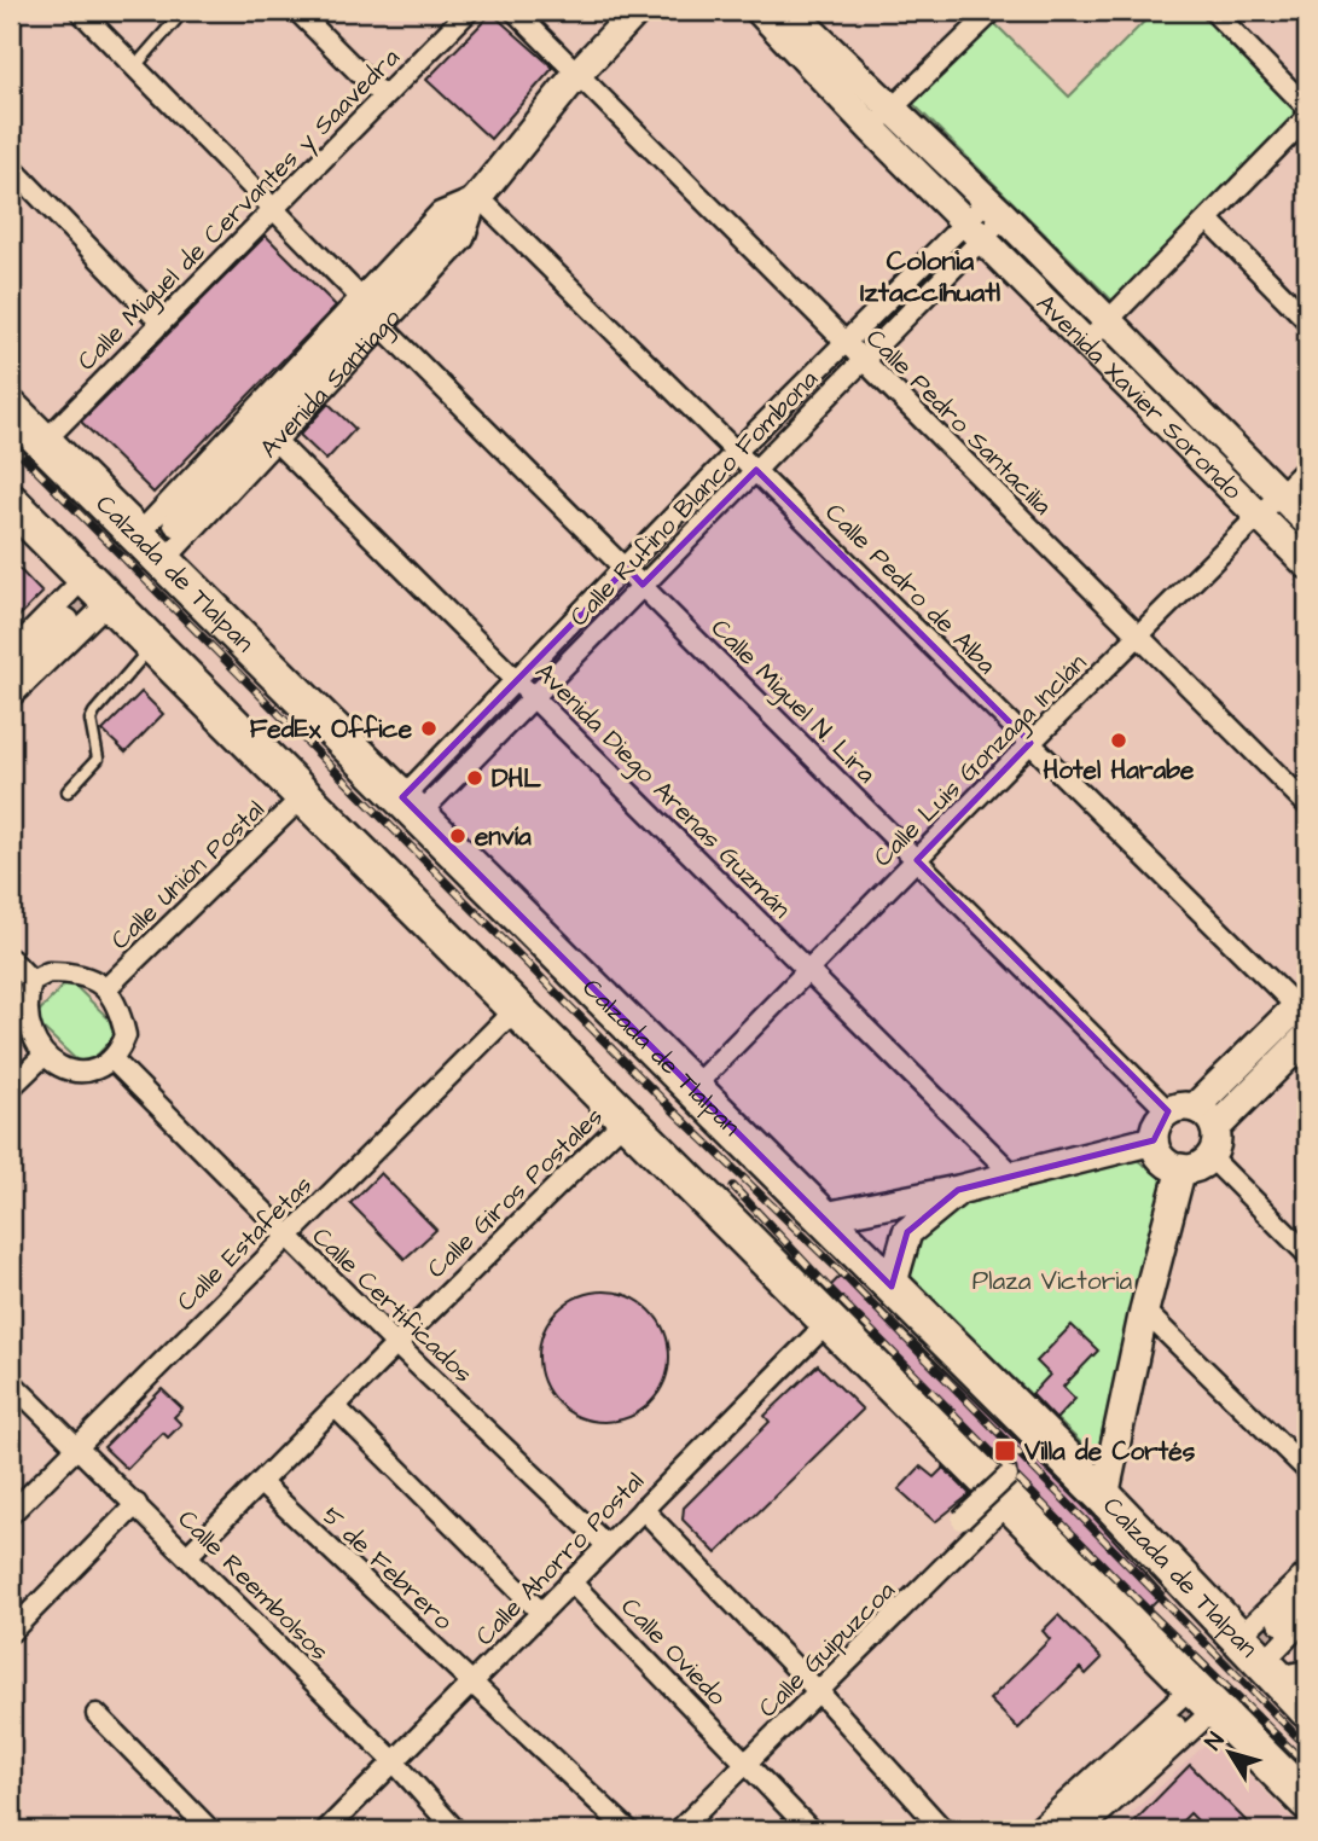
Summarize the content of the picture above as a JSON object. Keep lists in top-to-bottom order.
{
  "streets": {
    "highway": ["Calzada de Tlalpan"],
    "street": [
      "Calle Miguel de Cervantes y Saavedra",
      "Avenida Santiago",
      "Avenida Xavier Sorondo",
      "Calle Pedro Santacilia",
      "Calle Rufino Blanco Fombona",
      "Calle Pedro de Alba",
      "Calle Miguel N. Lira",
      "Calle Luis Gonzaga Inclán",
      "Avenida Diego Arenas Guzmán",
      "Calle Unión Postal",
      "Calle Giros Postales",
      "Calle Estafetas",
      "Calle Certificados",
      "Calle Ahorro Postal",
      "5 de Febrero",
      "Calle Reembolsos",
      "Calle Guipuzcoa",
      "Calle Oviedo"
    ]
  },
  "crossings": [
    ["Calle Miguel de Cervantes y Saavedra", "Calzada de Tlalpan"],
    ["Avenida Santiago", "Calle Pedro Santacilia"],
    ["Avenida Santiago", "Calzada de Tlalpan"],
    ["Avenida Santiago", "Calle Pedro de Alba"],
    ["Avenida Santiago", "Calle Miguel N. Lira"],
    ["Avenida Santiago", "Avenida Diego Arenas Guzmán"],
    ["Avenida Xavier Sorondo", "Calle Rufino Blanco Fombona"],
    ["Avenida Xavier Sorondo", "Calle Luis Gonzaga Inclán"],
    ["Calle Pedro Santacilia", "Calle Rufino Blanco Fombona"],
    ["Calle Pedro Santacilia", "Calle Luis Gonzaga Inclán"],
    ["Calle Rufino Blanco Fombona", "Calzada de Tlalpan"],
    ["Calle Rufino Blanco Fombona", "Calle Pedro de Alba"],
    ["Calle Rufino Blanco Fombona", "Calle Miguel N. Lira"],
    ["Calle Rufino Blanco Fombona", "Avenida Diego Arenas Guzmán"],
    ["Calzada de Tlalpan", "Calle Luis Gonzaga Inclán"],
    ["Calle Pedro de Alba", "Calle Luis Gonzaga Inclán"],
    ["Calle Miguel N. Lira", "Calle Luis Gonzaga Inclán"],
    ["Calle Luis Gonzaga Inclán", "Avenida Diego Arenas Guzmán"],
    ["Calle Unión Postal", "Calle Certificados"],
    ["Calle Giros Postales", "Calle Certificados"],
    ["Calle Giros Postales", "5 de Febrero"],
    ["Calle Giros Postales", "Calle Reembolsos"],
    ["Calle Estafetas", "Calle Certificados"],
    ["Calle Estafetas", "Calle Reembolsos"],
    ["Calle Certificados", "Calle Ahorro Postal"],
    ["Calle Ahorro Postal", "5 de Febrero"],
    ["Calle Ahorro Postal", "Calle Reembolsos"],
    ["Calle Ahorro Postal", "Calle Oviedo"],
    ["Calle Guipuzcoa", "Calle Oviedo"]
  ],
  "districts": ["Colonia Iztaccíhuatl"],
  "parks": ["Plaza Victoria"],
  "places": {
    "other": [
      "FedEx Office",
      "Hotel Harabe",
      "DHL",
      "envía"
    ],
    "transit": ["Villa de Cortés"]
  },
  "north": "top left"
}
